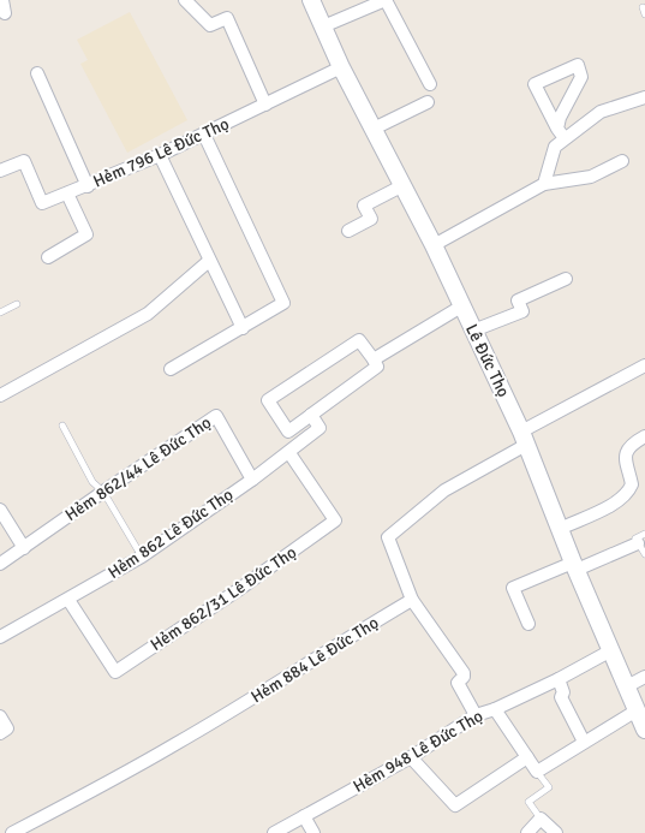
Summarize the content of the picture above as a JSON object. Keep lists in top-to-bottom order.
{
  "streets": {
    "main road": ["Lê Đức Thọ"],
    "street": [
      "Hẻm 796 Lê Đức Thọ",
      "Hẻm 862/44 Lê Đức Thọ",
      "Hẻm 862 Lê Đức Thọ",
      "Hẻm 862/31 Lê Đức Thọ",
      "Hẻm 884 Lê Đức Thọ",
      "Hẻm 948 Lê Đức Thọ"
    ]
  },
  "crossings": [
    ["Hẻm 796 Lê Đức Thọ", "Lê Đức Thọ"],
    ["Hẻm 862/44 Lê Đức Thọ", "Hẻm 862 Lê Đức Thọ"],
    ["Hẻm 862 Lê Đức Thọ", "Hẻm 862/31 Lê Đức Thọ"]
  ]
}
